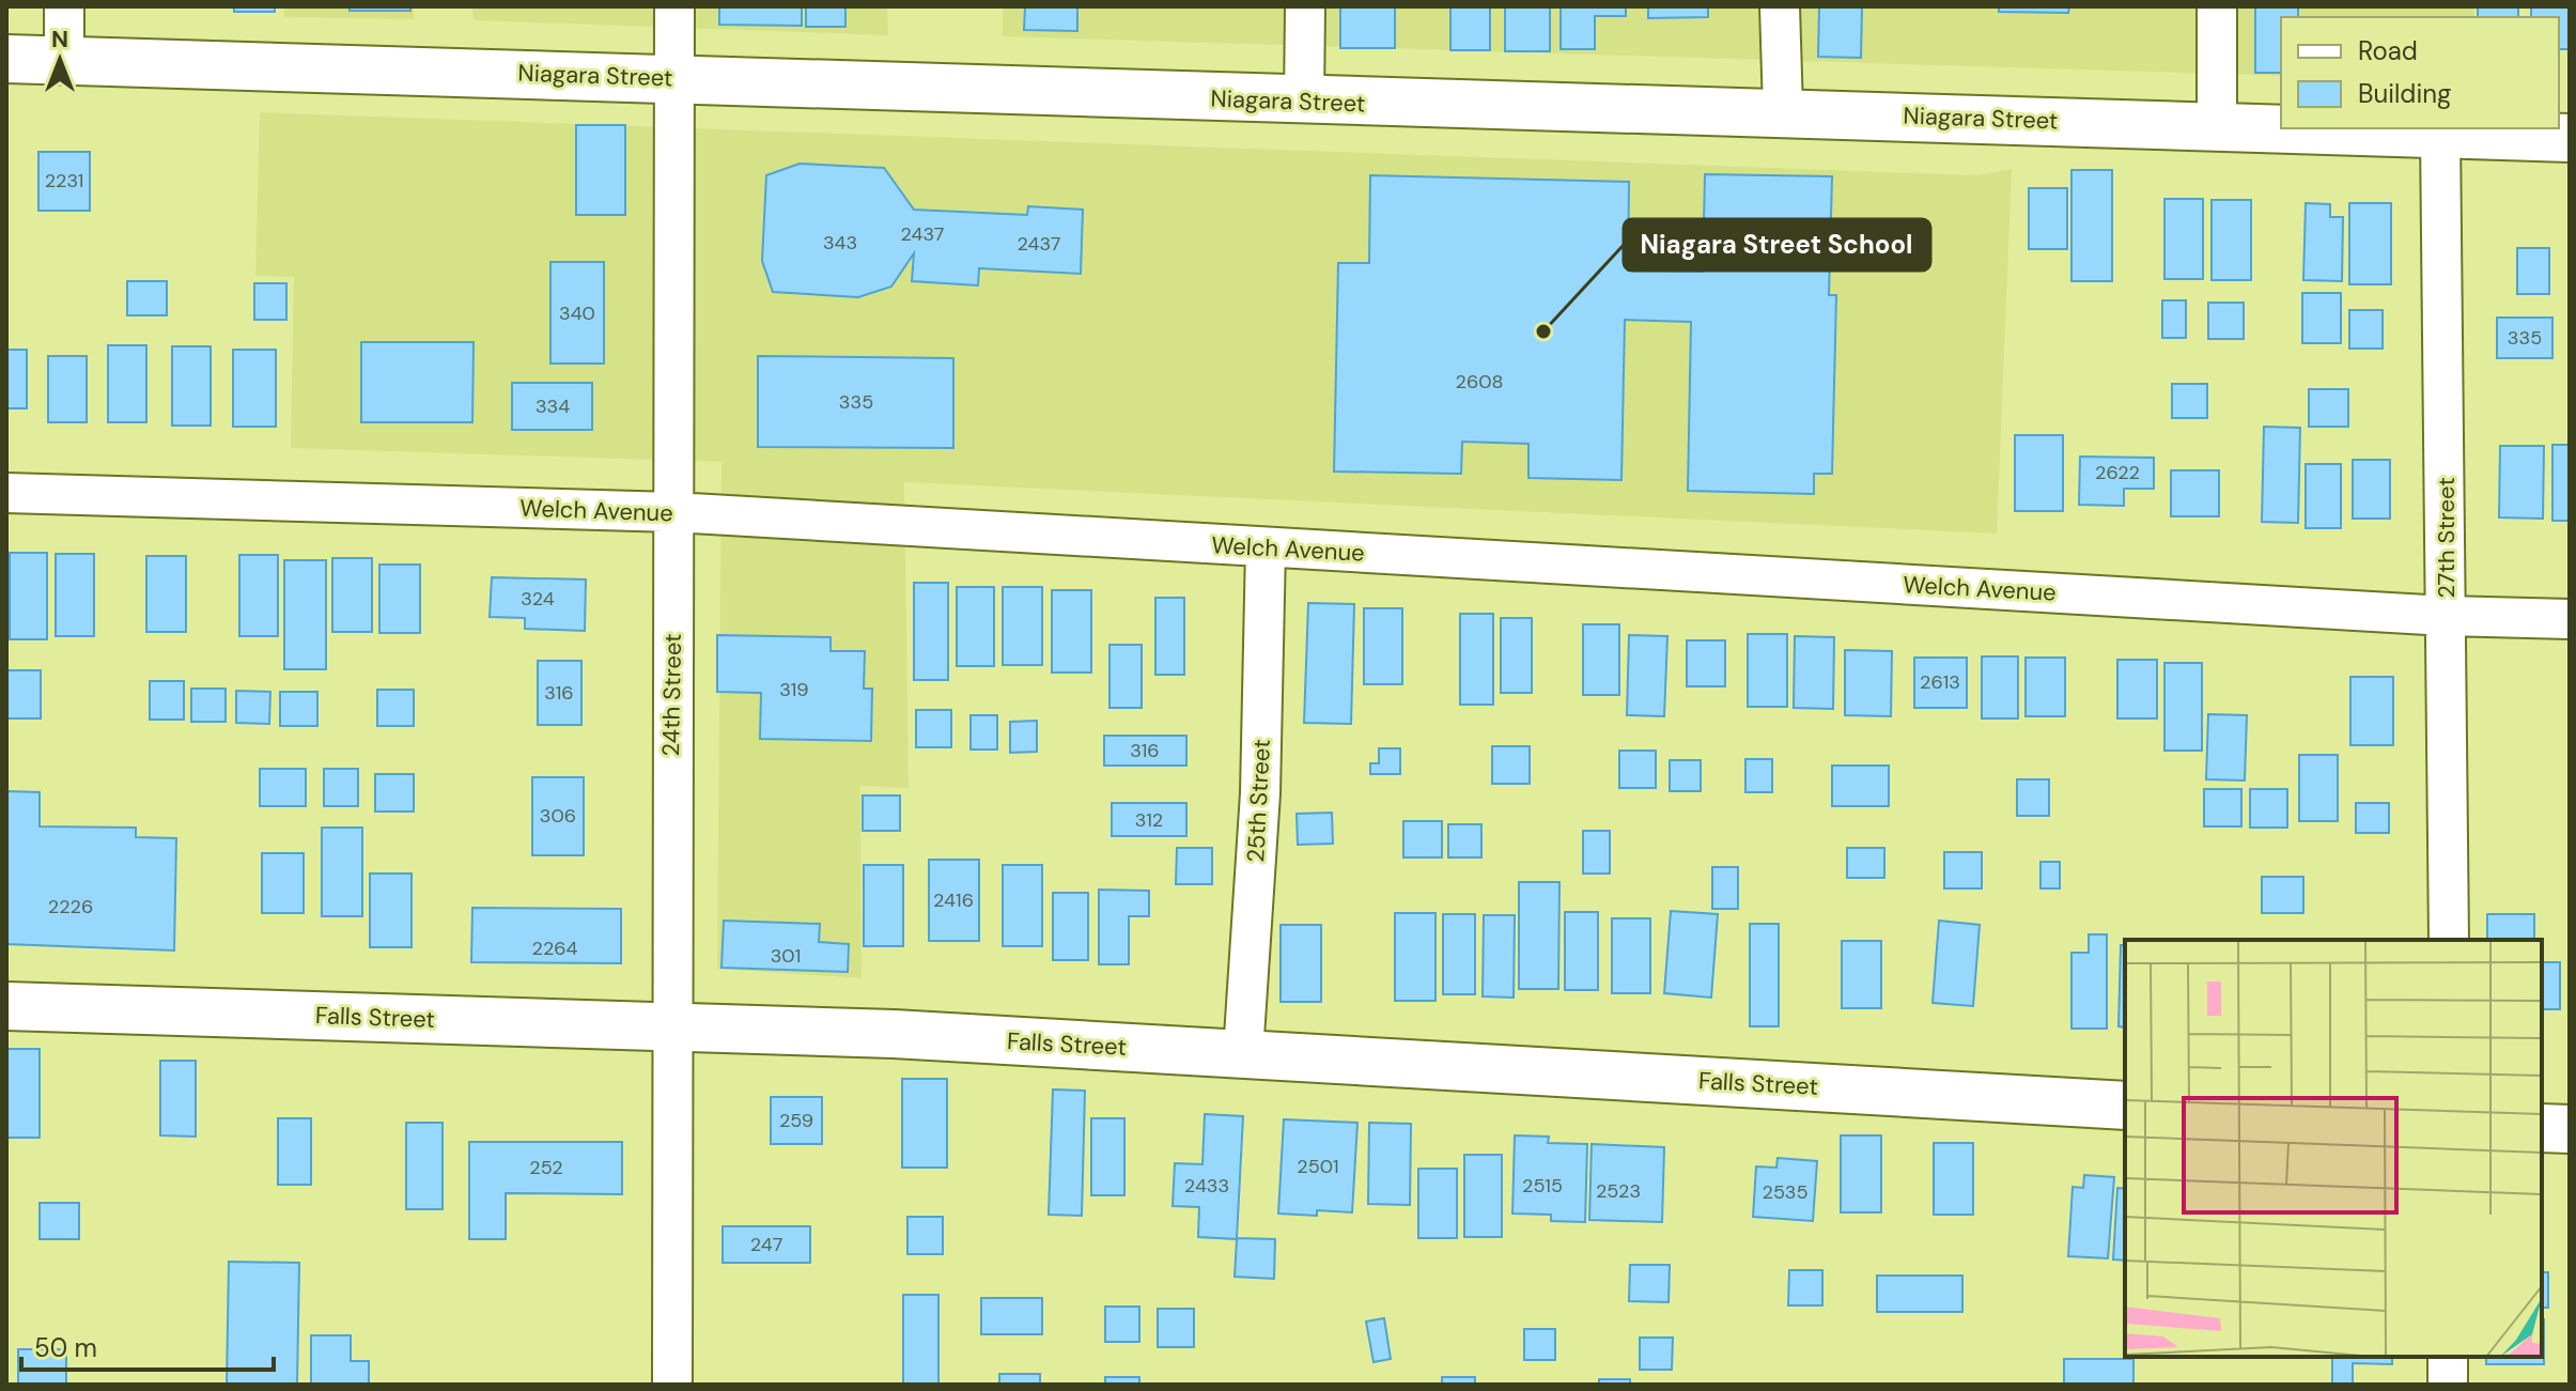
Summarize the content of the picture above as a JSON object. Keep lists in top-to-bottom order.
{
  "streets": {
    "street": [
      "Niagara Street",
      "Welch Avenue",
      "27th Street",
      "24th Street",
      "25th Street",
      "Falls Street"
    ]
  },
  "crossings": [
    ["Niagara Street", "27th Street"],
    ["Niagara Street", "24th Street"],
    ["Welch Avenue", "27th Street"],
    ["Welch Avenue", "24th Street"],
    ["Welch Avenue", "25th Street"],
    ["24th Street", "Falls Street"],
    ["25th Street", "Falls Street"]
  ],
  "places": ["Niagara Street School"],
  "house_numbers": [
    "2231",
    "2437",
    "343",
    "2437",
    "340",
    "335",
    "2608",
    "335",
    "334",
    "2622",
    "324",
    "2613",
    "319",
    "316",
    "316",
    "306",
    "312",
    "2416",
    "2226",
    "2264",
    "301",
    "259",
    "2501",
    "252",
    "2433",
    "2515",
    "2523",
    "2535",
    "247"
  ],
  "legend": ["Road", "Building"],
  "scale_bar": "50 m",
  "north": "top"
}
